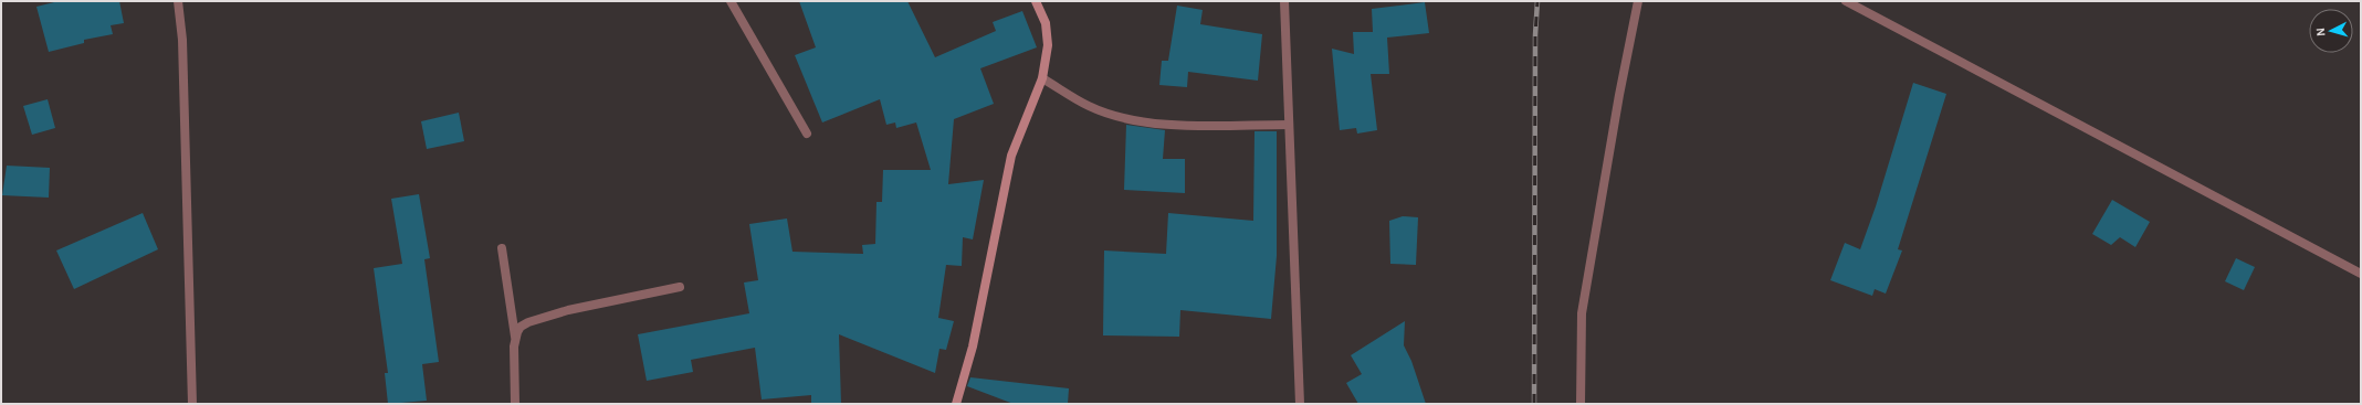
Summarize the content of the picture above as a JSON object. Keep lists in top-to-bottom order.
{
  "north": "left"
}
